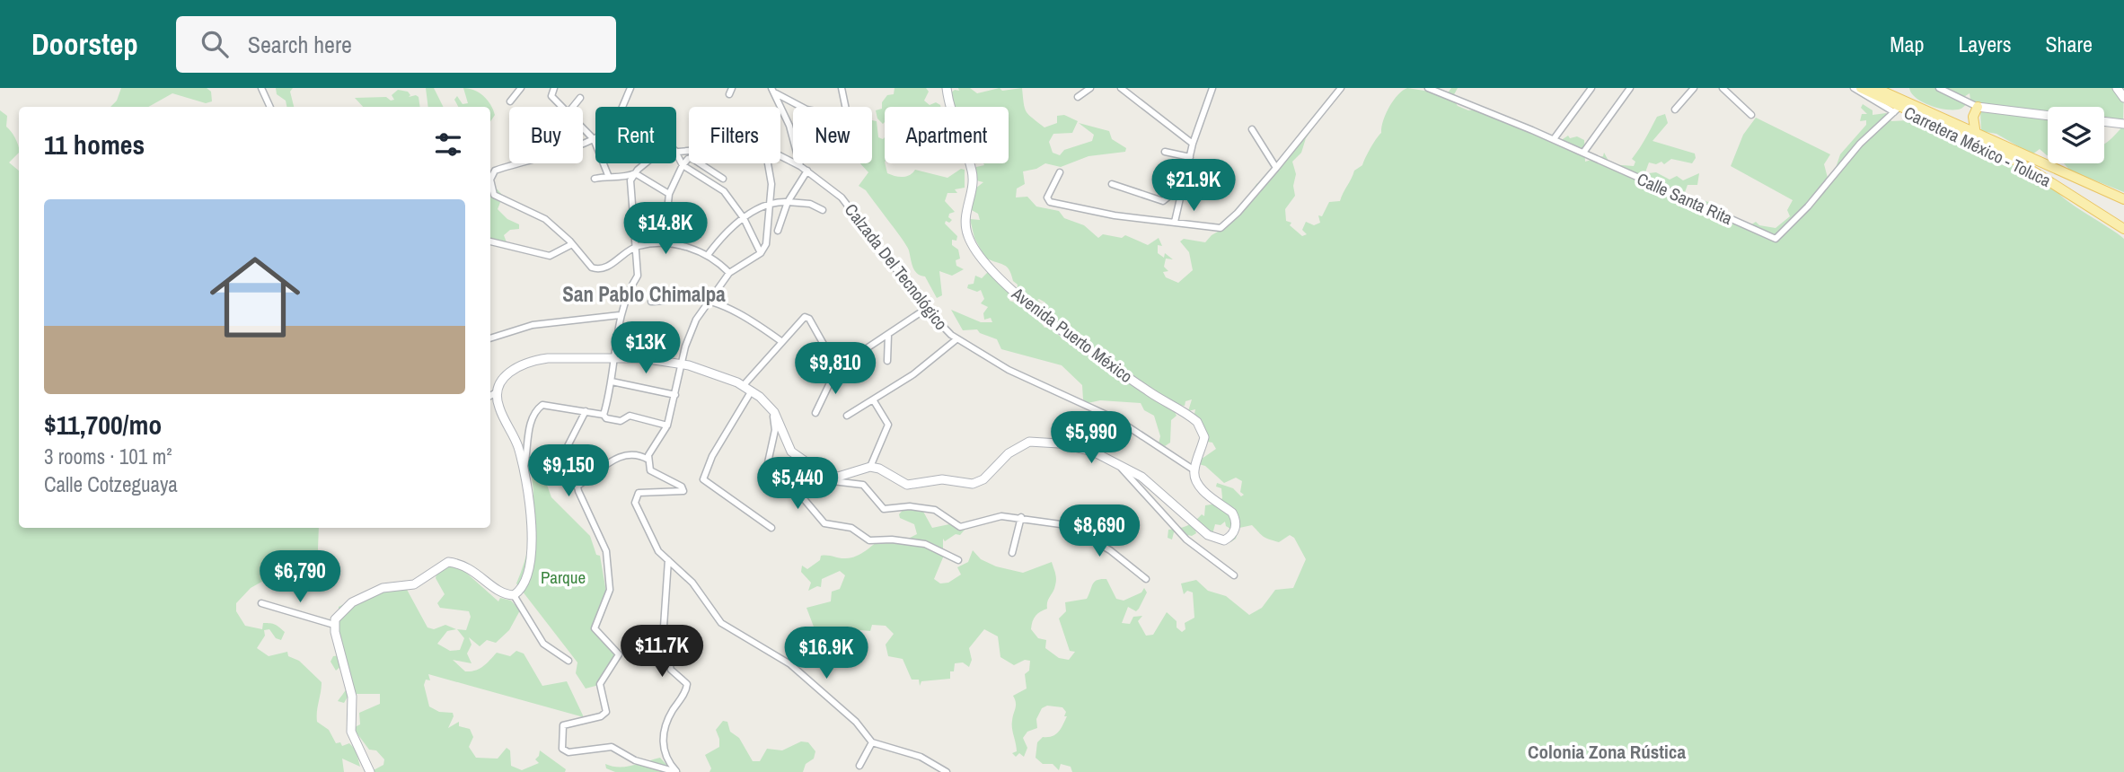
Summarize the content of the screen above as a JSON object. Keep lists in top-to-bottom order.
{
  "streets": {
    "main road": ["Carretera México - Toluca", "Avenida Puerto México"],
    "street": ["Calle Santa Rita", "Calzada Del Tecnológico"]
  },
  "crossings": [
    ["Carretera México - Toluca", "Calle Santa Rita"],
    ["Calzada Del Tecnológico", "Avenida Puerto México"]
  ],
  "districts": ["San Pablo Chimalpa", "Colonia Zona Rústica"],
  "parks": ["Parque"],
  "page": {
    "header": "Doorstep",
    "search": "Search here",
    "nav": ["Map", "Layers", "Share"],
    "chip": [
      "Buy",
      "Rent",
      "Filters",
      "New",
      "Apartment"
    ],
    "heading": "11 homes",
    "price": [
      "$21.9K",
      "$14.8K",
      "$13K",
      "$9,810",
      "$5,990",
      "$9,150",
      "$5,440",
      "$8,690",
      "$6,790",
      "$11.7K",
      "$16.9K"
    ],
    "list": [
      {
        "name": "$11,700/mo",
        "note": "3 rooms · 101 m² · Calle Cotzeguaya"
      }
    ]
  }
}
